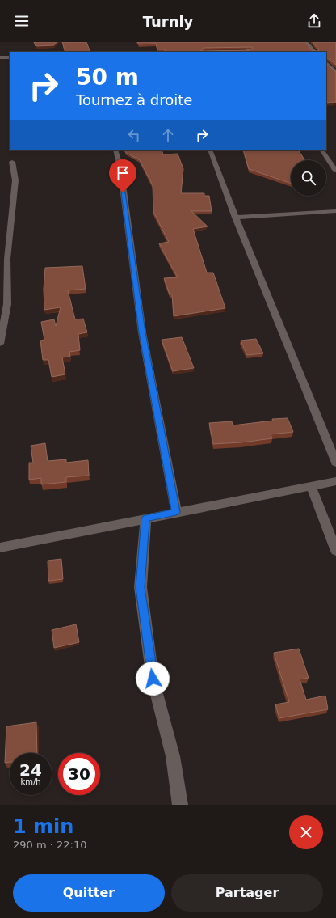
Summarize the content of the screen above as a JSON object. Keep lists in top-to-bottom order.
{
  "page": {
    "header": "Turnly",
    "turn": ["50 m", "Tournez à droite"],
    "speed": "24 km/h",
    "limit": "30",
    "heading": ["1 min", "290 m · 22:10"],
    "buttons": ["Quitter", "Partager"]
  }
}
